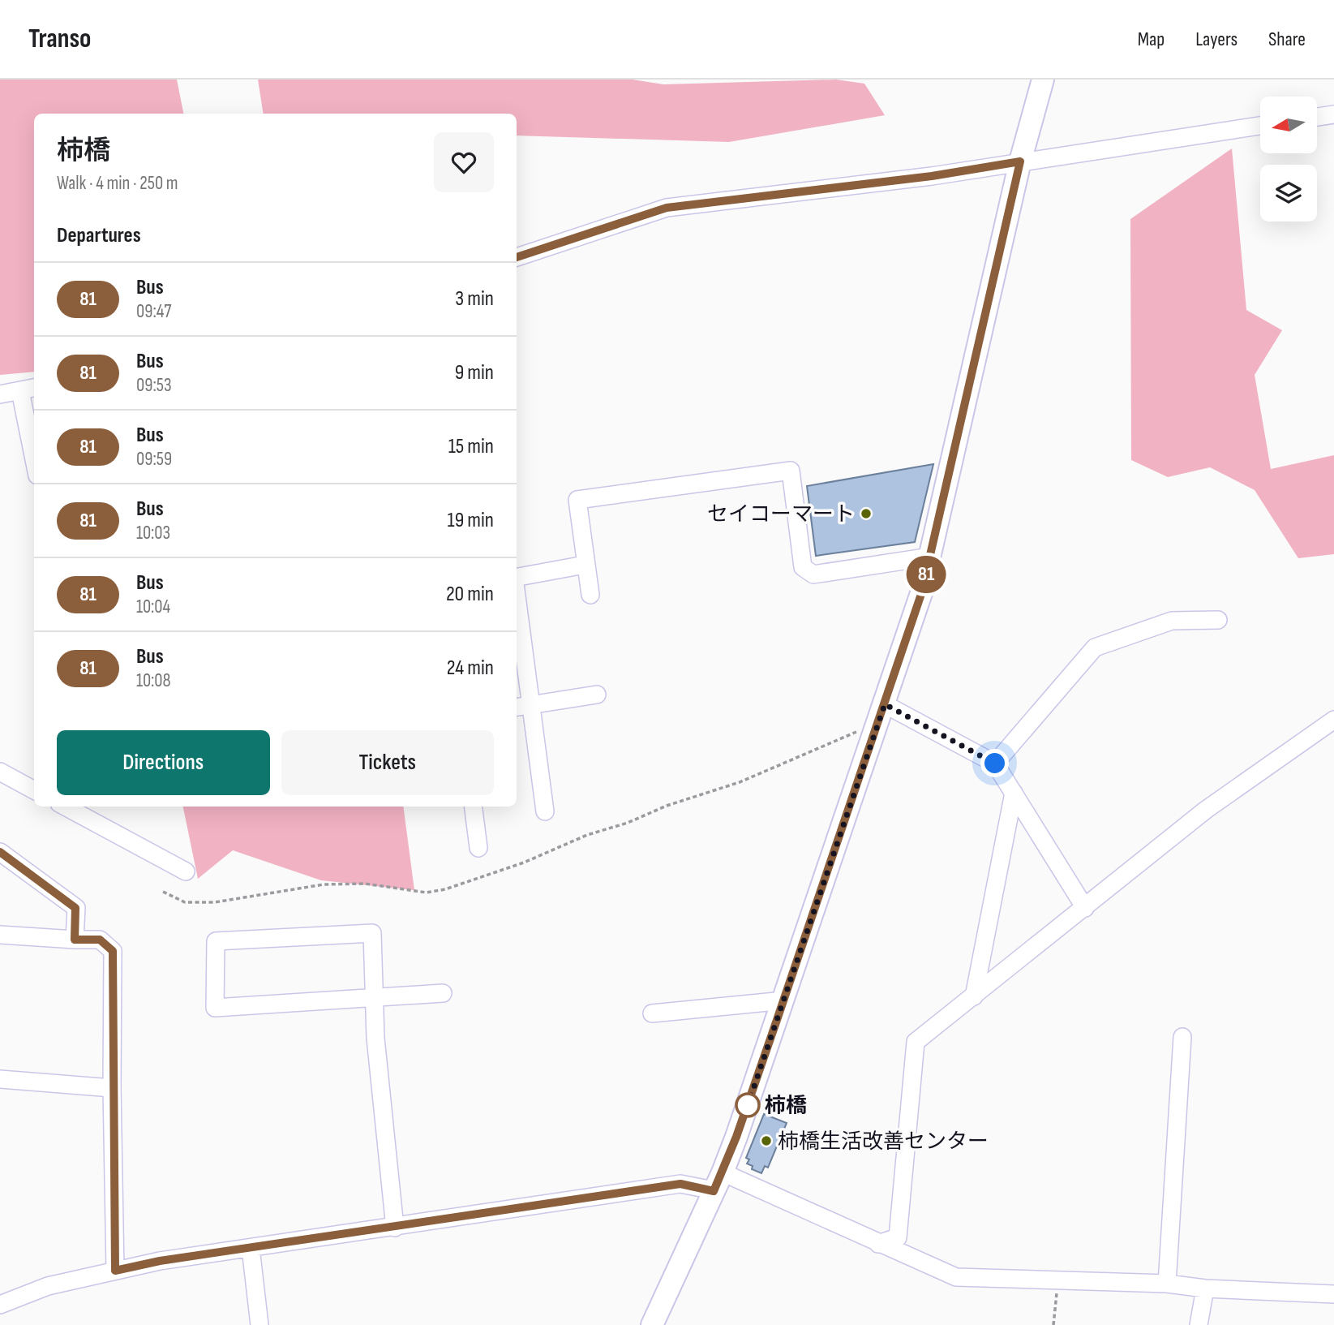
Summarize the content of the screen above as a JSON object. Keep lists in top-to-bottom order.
{
  "places": ["セイコーマート", "柿橋", "柿橋生活改善センター"],
  "lines": ["bus line 81"],
  "north": "left",
  "page": {
    "header": "Transo",
    "nav": ["Map", "Layers", "Share"],
    "on_map": "81",
    "heading": [
      ["柿橋", "Walk · 4 min · 250 m"],
      "Departures"
    ],
    "list": [
      {
        "mark": "81",
        "name": "Bus",
        "note": "09:47",
        "value": "3 min"
      },
      {
        "mark": "81",
        "name": "Bus",
        "note": "09:53",
        "value": "9 min"
      },
      {
        "mark": "81",
        "name": "Bus",
        "note": "09:59",
        "value": "15 min"
      },
      {
        "mark": "81",
        "name": "Bus",
        "note": "10:03",
        "value": "19 min"
      },
      {
        "mark": "81",
        "name": "Bus",
        "note": "10:04",
        "value": "20 min"
      },
      {
        "mark": "81",
        "name": "Bus",
        "note": "10:08",
        "value": "24 min"
      }
    ],
    "buttons": ["Directions", "Tickets"]
  }
}
